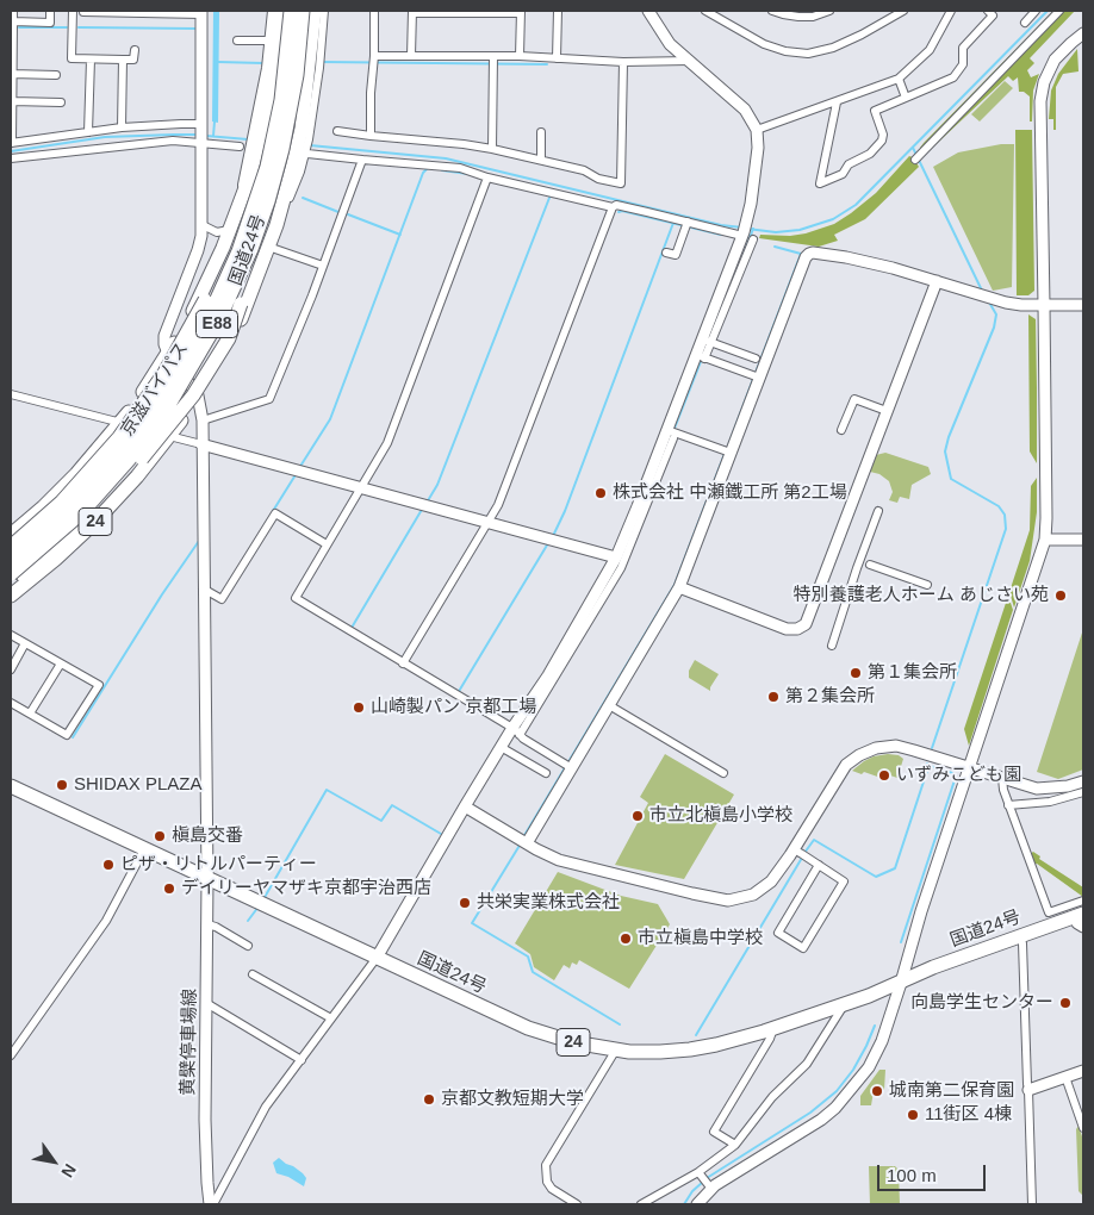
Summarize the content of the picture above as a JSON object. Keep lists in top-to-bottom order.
{
  "streets": {
    "highway": [
      "国道24号",
      "E88",
      "京滋バイパス",
      "24"
    ],
    "street": ["黄檗停車場線"]
  },
  "crossings": [
    ["国道24号", "黄檗停車場線"]
  ],
  "places": [
    "株式会社 中瀬鐵工所 第2工場",
    "特別養護老人ホーム あじさい苑",
    "第１集会所",
    "第２集会所",
    "山崎製パン 京都工場",
    "いずみこども園",
    "SHIDAX PLAZA",
    "市立北槇島小学校",
    "槇島交番",
    "ピザ・リトルパーティー",
    "デイリーヤマザキ京都宇治西店",
    "共栄実業株式会社",
    "市立槇島中学校",
    "向島学生センター",
    "城南第二保育園",
    "京都文教短期大学",
    "11街区 4棟"
  ],
  "scale_bar": "100 m",
  "north": "bottom right"
}
